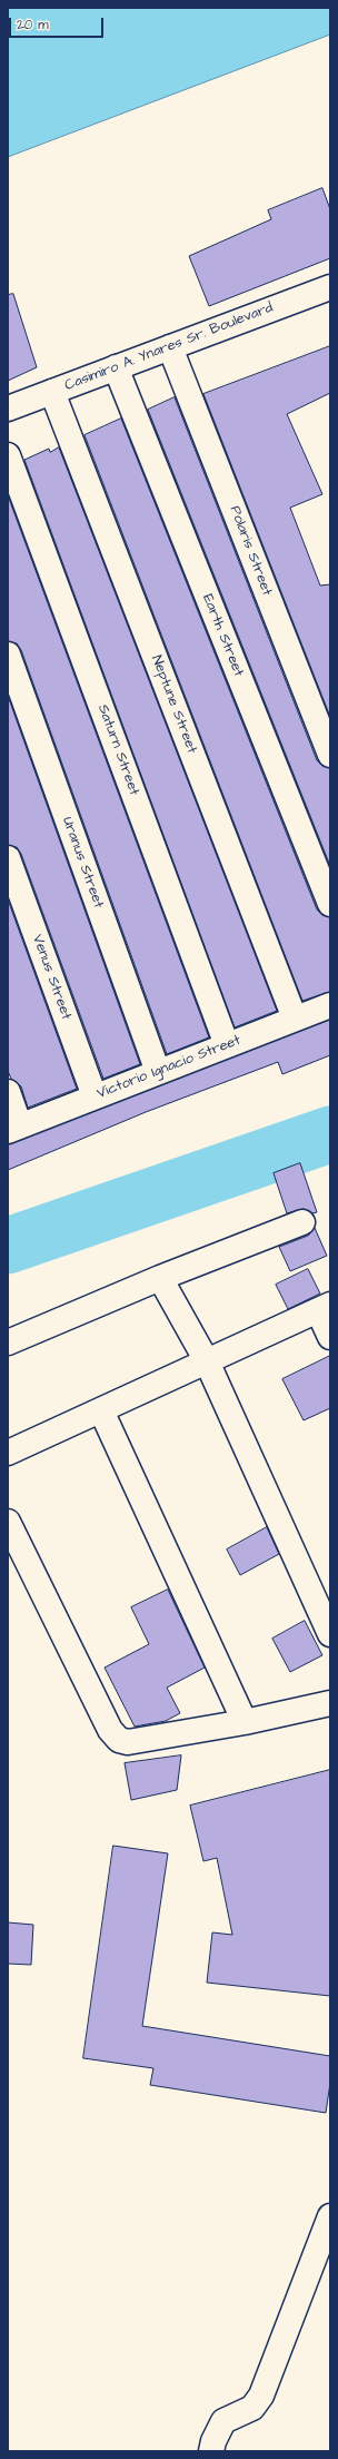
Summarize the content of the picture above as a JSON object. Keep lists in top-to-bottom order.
{
  "streets": {
    "street": [
      "Casimiro A. Ynares Sr. Boulevard",
      "Polaris Street",
      "Earth Street",
      "Neptune Street",
      "Saturn Street",
      "Uranus Street",
      "Venus Street",
      "Victorio Ignacio Street"
    ]
  },
  "crossings": [
    ["Casimiro A. Ynares Sr. Boulevard", "Polaris Street"],
    ["Casimiro A. Ynares Sr. Boulevard", "Earth Street"],
    ["Casimiro A. Ynares Sr. Boulevard", "Neptune Street"],
    ["Neptune Street", "Victorio Ignacio Street"],
    ["Saturn Street", "Victorio Ignacio Street"],
    ["Uranus Street", "Victorio Ignacio Street"],
    ["Venus Street", "Victorio Ignacio Street"]
  ],
  "scale_bar": "20 m"
}
